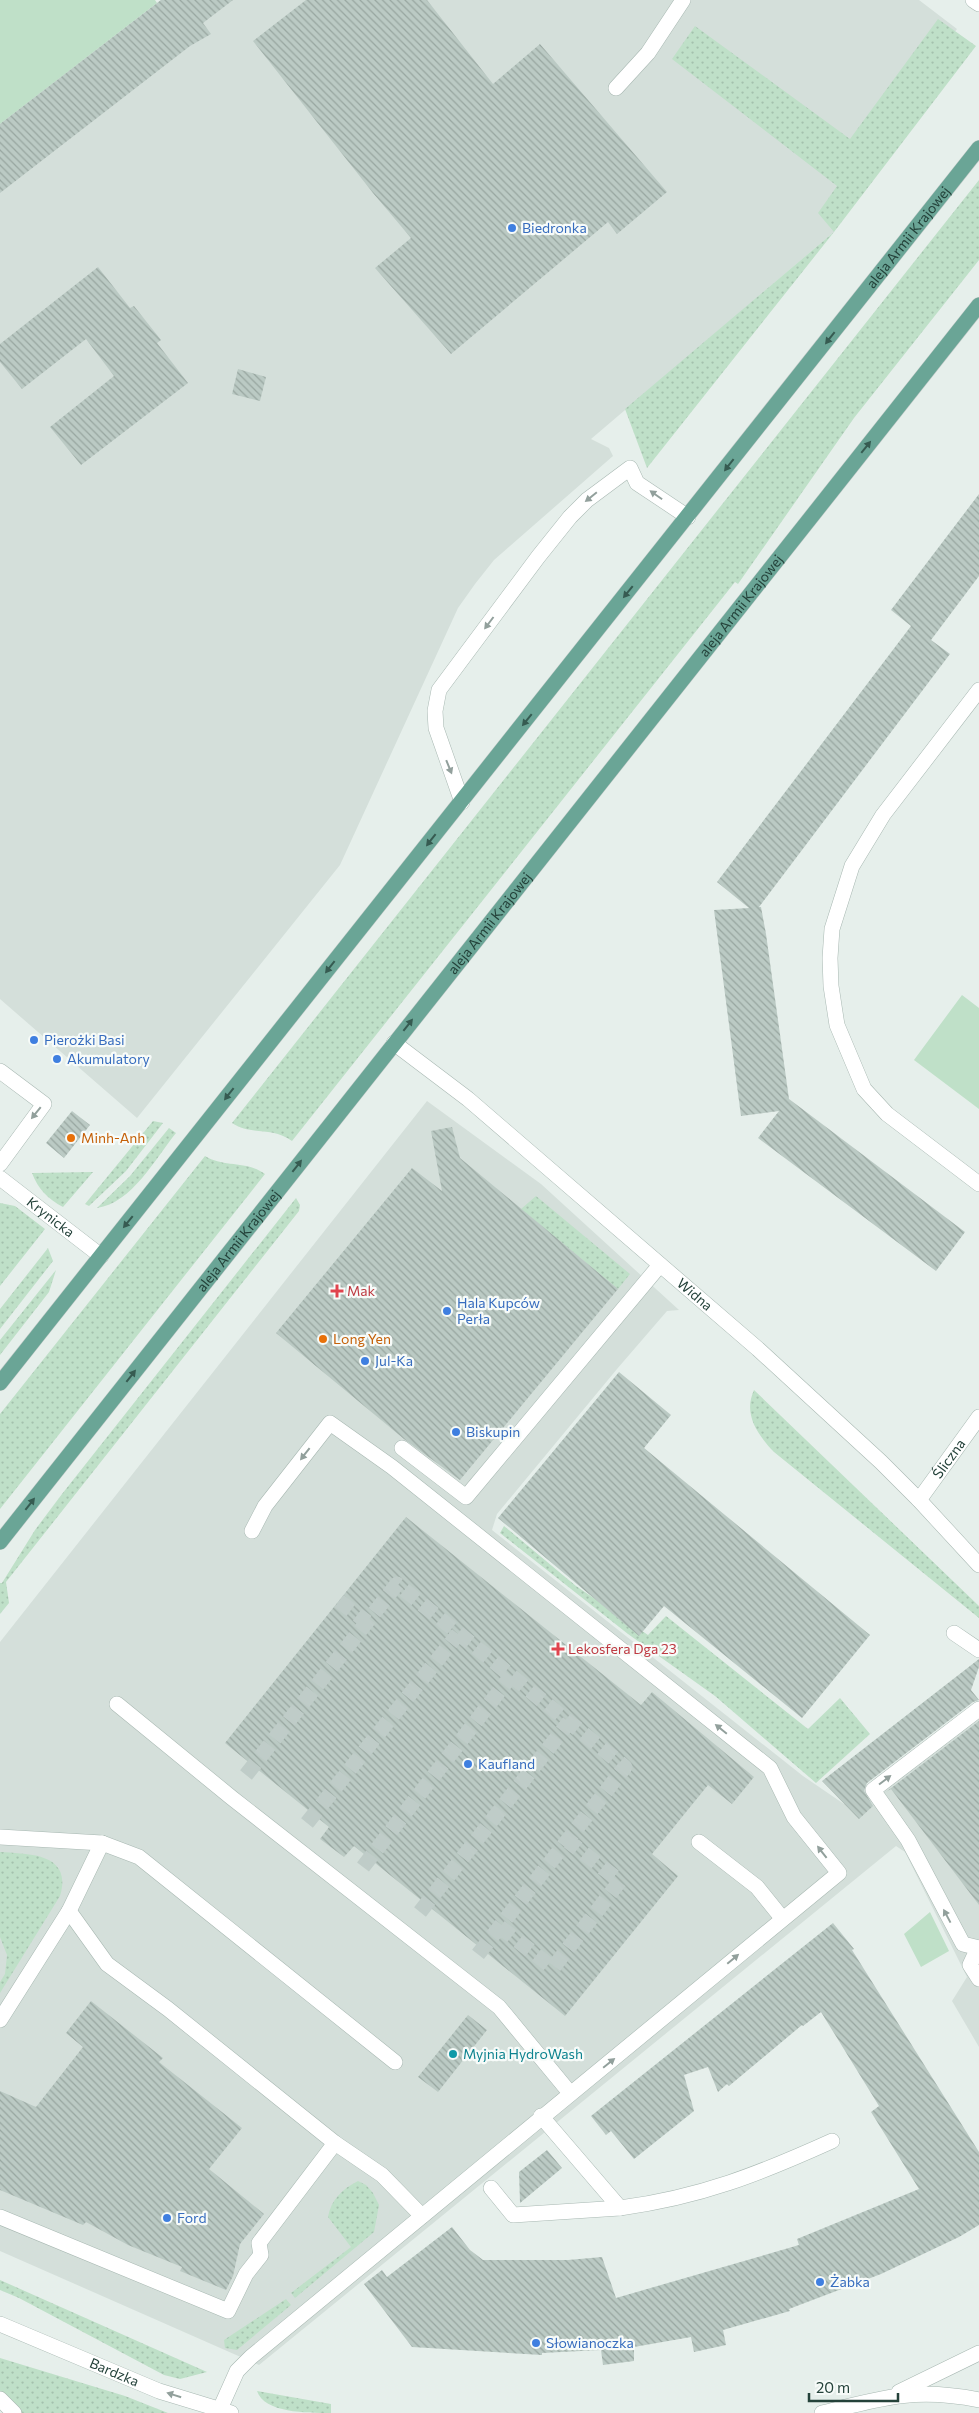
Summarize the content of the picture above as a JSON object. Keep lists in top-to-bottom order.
{
  "streets": {
    "main road": ["aleja Armii Krajowej"],
    "street": [
      "Krynicka",
      "Widna",
      "Śliczna",
      "Bardzka"
    ]
  },
  "crossings": [
    ["aleja Armii Krajowej", "Krynicka"],
    ["aleja Armii Krajowej", "Widna"],
    ["Widna", "Śliczna"]
  ],
  "one_way": ["Bardzka"],
  "places": {
    "other": [
      "Biedronka",
      "Pierożki Basi",
      "Akumulatory",
      "Minh-Anh",
      "Hala Kupców Perła",
      "Long Yen",
      "Jul-Ka",
      "Biskupin",
      "Kaufland",
      "Myjnia HydroWash",
      "Ford",
      "Żabka",
      "Słowianoczka"
    ],
    "health": ["Mak", "Lekosfera Dga 23"]
  },
  "scale_bar": "20 m"
}
